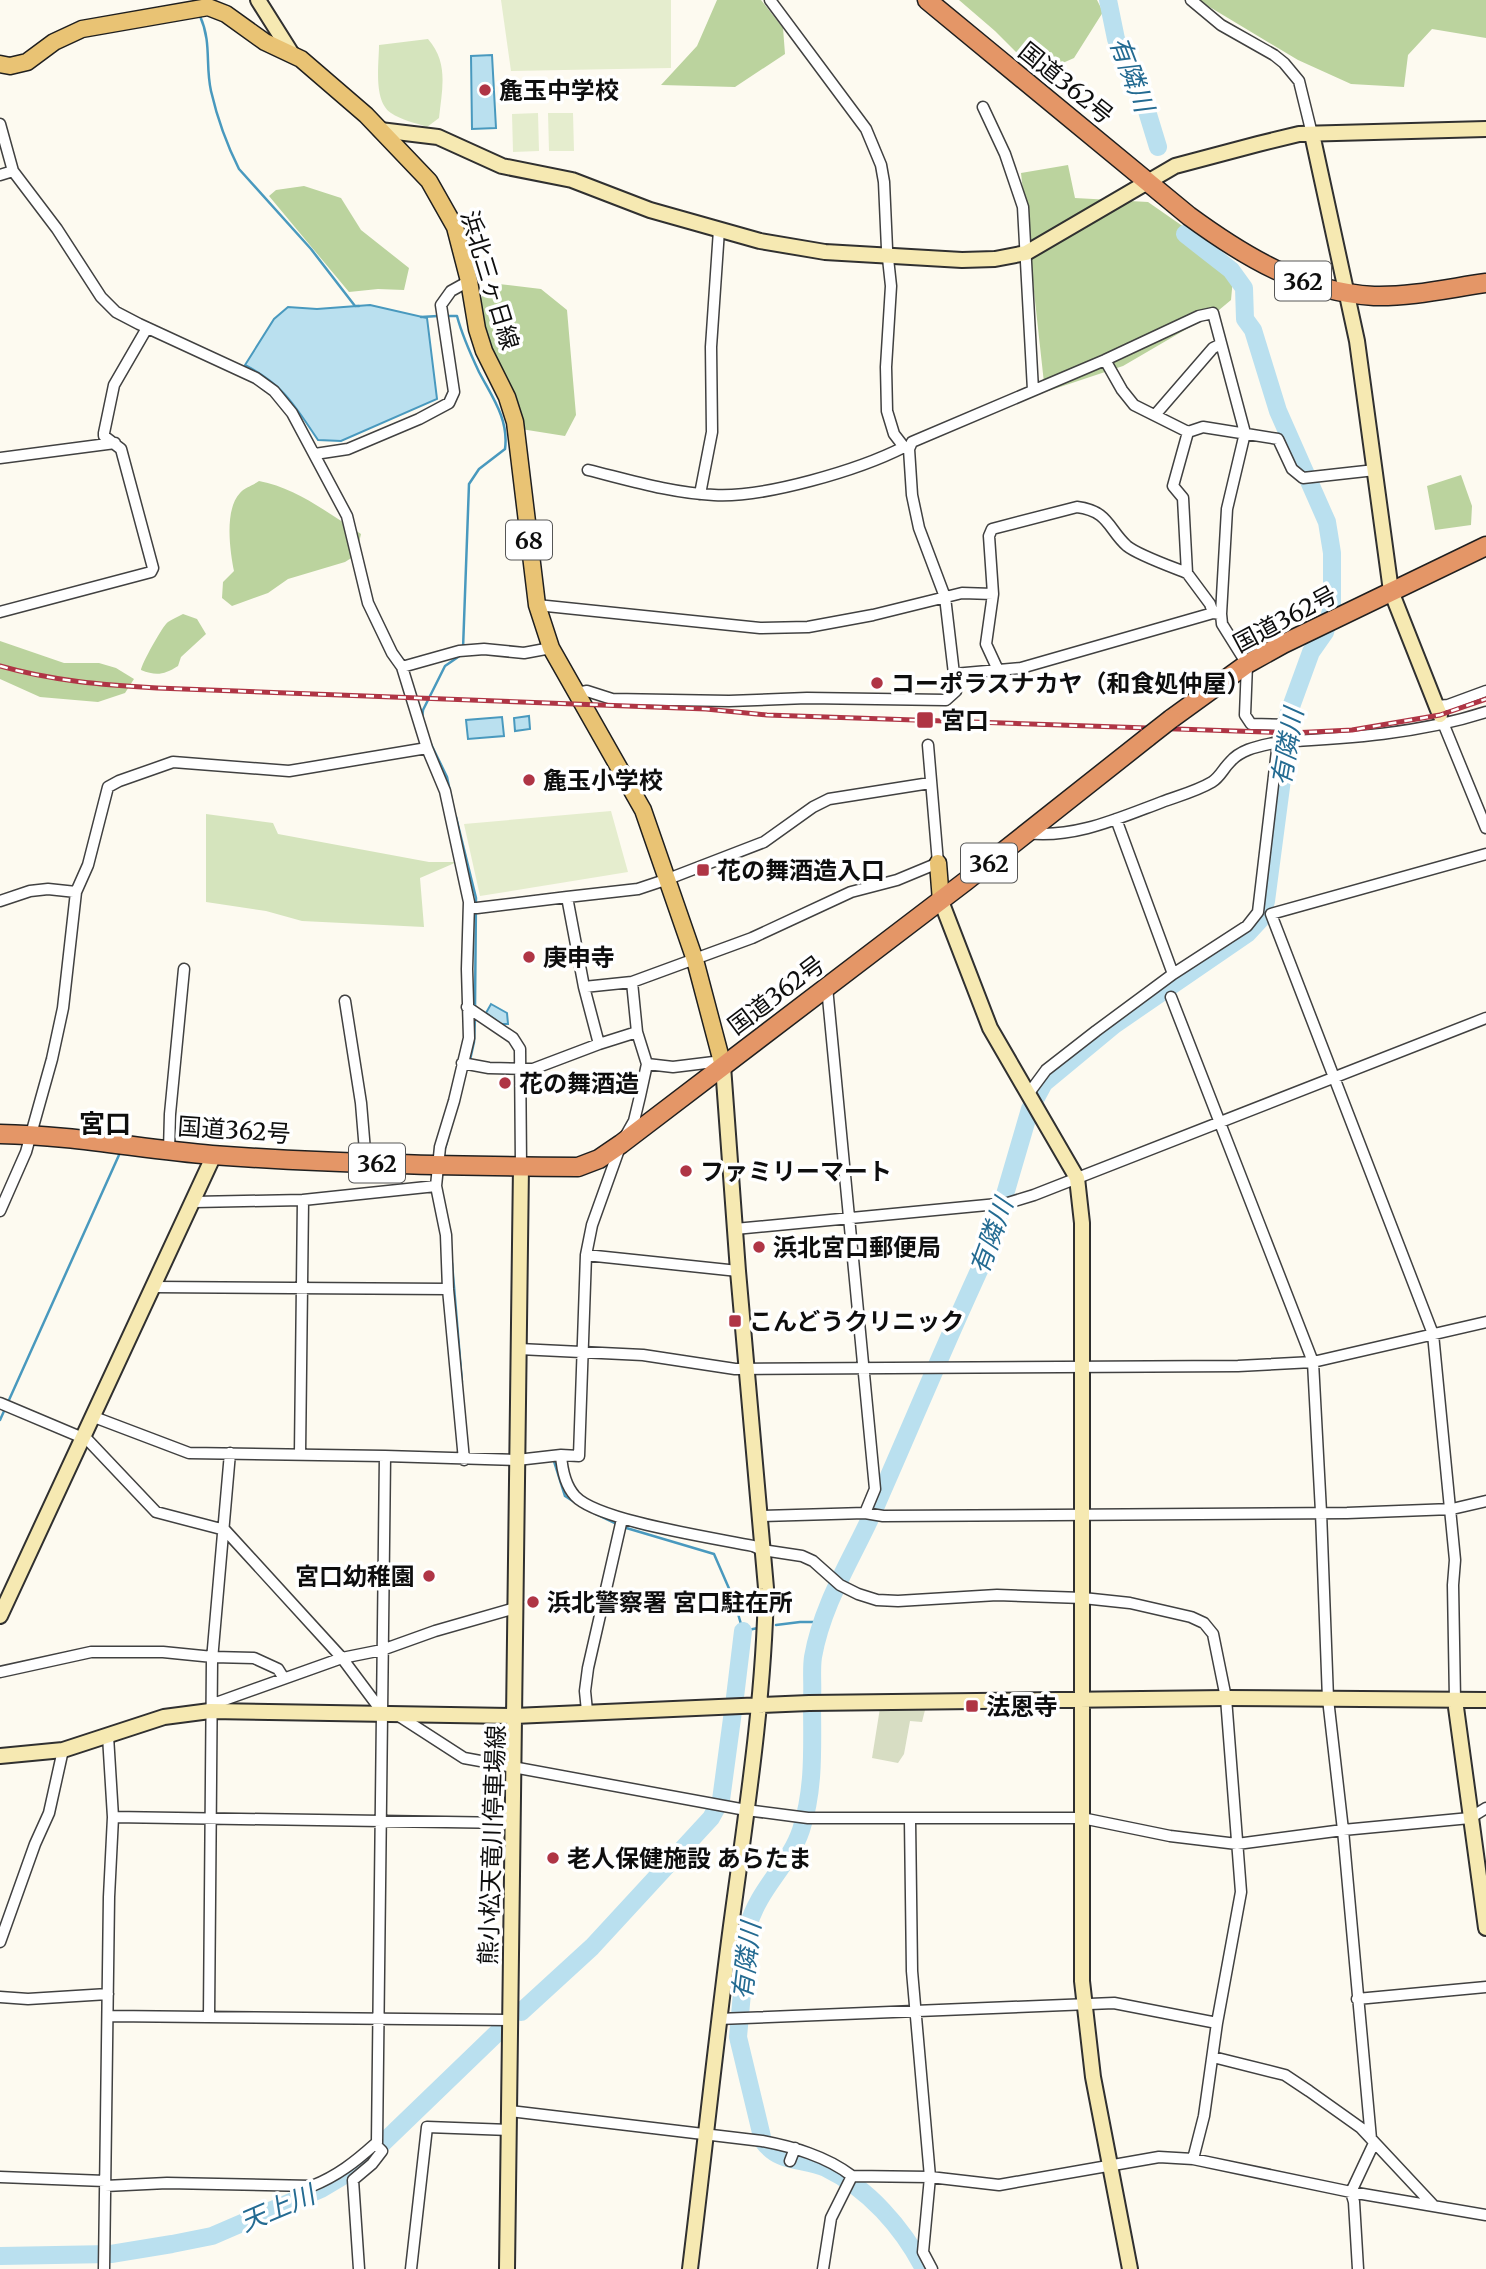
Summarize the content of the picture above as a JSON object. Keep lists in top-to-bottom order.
{
  "streets": {
    "highway": ["国道362号", "362"],
    "main road": ["浜北三ヶ日線", "68"],
    "street": ["熊小松天竜川停車場線"]
  },
  "crossings": [
    ["国道362号", "浜北三ヶ日線"]
  ],
  "districts": ["宮口"],
  "water": ["有隣川", "天上川"],
  "places": {
    "other": [
      "麁玉中学校",
      "コーポラスナカヤ（和食処仲屋）",
      "麁玉小学校",
      "庚申寺",
      "花の舞酒造",
      "ファミリーマート",
      "浜北宮口郵便局",
      "宮口幼稚園",
      "浜北警察署 宮口駐在所",
      "老人保健施設 あらたま"
    ],
    "transit": [
      "宮口",
      "花の舞酒造入口",
      "こんどうクリニック",
      "法恩寺"
    ]
  }
}
